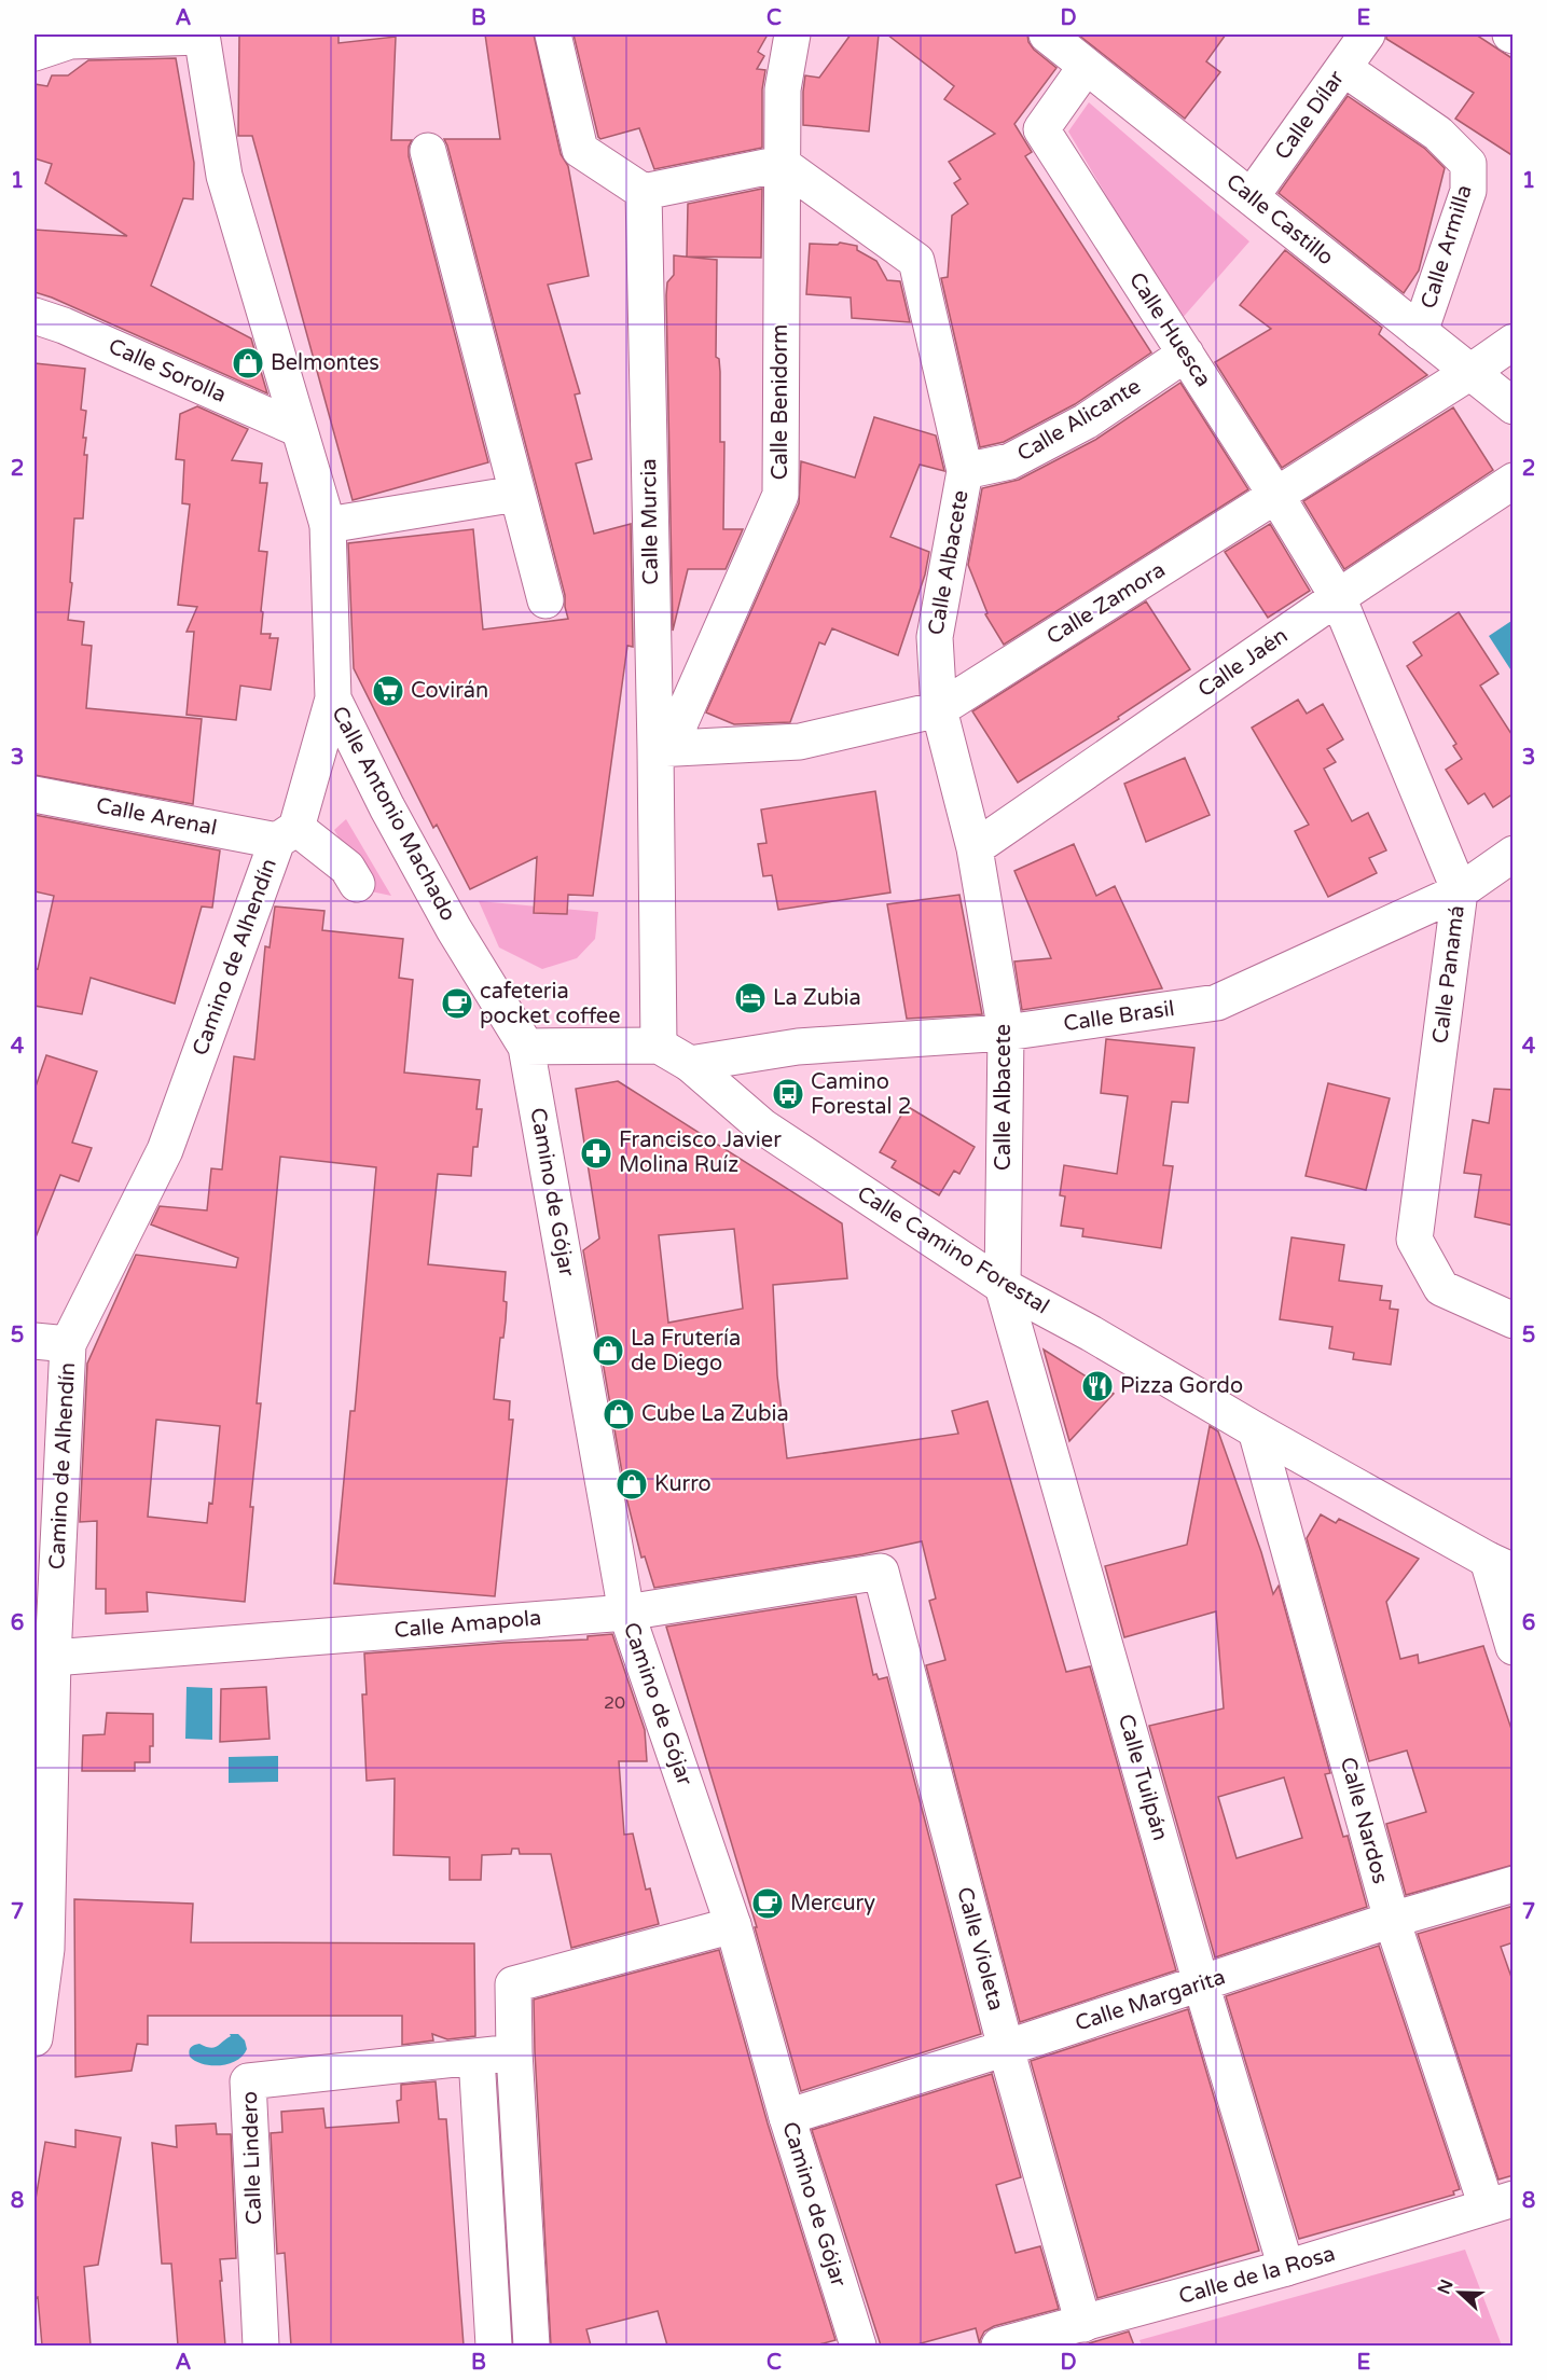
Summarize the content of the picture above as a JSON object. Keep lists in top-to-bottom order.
{
  "streets": {
    "street": [
      "Calle Dílar",
      "Calle Castillo",
      "Calle Armilla",
      "Calle Huesca",
      "Calle Sorolla",
      "Calle Benidorm",
      "Calle Alicante",
      "Calle Murcia",
      "Calle Albacete",
      "Calle Zamora",
      "Calle Jaén",
      "Calle Antonio Machado",
      "Calle Arenal",
      "Camino de Alhendín",
      "Calle Panamá",
      "Calle Brasil",
      "Camino de Gójar",
      "Calle Camino Forestal",
      "Calle Amapola",
      "Calle Tuilpán",
      "Calle Nardos",
      "Calle Violeta",
      "Calle Margarita",
      "Calle Lindero",
      "Calle de la Rosa"
    ]
  },
  "crossings": [
    ["Calle Dílar", "Calle Castillo"],
    ["Calle Dílar", "Calle Armilla"],
    ["Calle Castillo", "Calle Armilla"],
    ["Calle Castillo", "Calle Huesca"],
    ["Calle Castillo", "Calle Zamora"],
    ["Calle Huesca", "Calle Alicante"],
    ["Calle Huesca", "Calle Zamora"],
    ["Calle Huesca", "Calle Jaén"],
    ["Calle Huesca", "Calle Panamá"],
    ["Calle Sorolla", "Calle Antonio Machado"],
    ["Calle Benidorm", "Calle Murcia"],
    ["Calle Benidorm", "Calle Albacete"],
    ["Calle Benidorm", "Calle Zamora"],
    ["Calle Alicante", "Calle Albacete"],
    ["Calle Murcia", "Calle Zamora"],
    ["Calle Murcia", "Calle Camino Forestal"],
    ["Calle Albacete", "Calle Zamora"],
    ["Calle Albacete", "Calle Jaén"],
    ["Calle Albacete", "Calle Brasil"],
    ["Calle Albacete", "Calle Camino Forestal"],
    ["Calle Albacete", "Calle Tuilpán"],
    ["Calle Jaén", "Calle Panamá"],
    ["Calle Antonio Machado", "Camino de Alhendín"],
    ["Calle Antonio Machado", "Camino de Gójar"],
    ["Calle Arenal", "Camino de Alhendín"],
    ["Camino de Alhendín", "Calle Amapola"],
    ["Calle Panamá", "Calle Brasil"],
    ["Calle Brasil", "Calle Camino Forestal"],
    ["Camino de Gójar", "Calle Amapola"],
    ["Camino de Gójar", "Calle Margarita"],
    ["Calle Camino Forestal", "Calle Tuilpán"],
    ["Calle Camino Forestal", "Calle Nardos"],
    ["Calle Amapola", "Calle Violeta"],
    ["Calle Tuilpán", "Calle Margarita"],
    ["Calle Tuilpán", "Calle de la Rosa"],
    ["Calle Nardos", "Calle Margarita"],
    ["Calle Nardos", "Calle de la Rosa"],
    ["Calle Violeta", "Calle Margarita"],
    ["Calle Violeta", "Calle de la Rosa"]
  ],
  "places": {
    "shop": [
      "Belmontes",
      "La Frutería de Diego",
      "Cube La Zubia",
      "Kurro"
    ],
    "supermarket": ["Covirán"],
    "hotel": ["La Zubia"],
    "cafe": ["cafeteria pocket coffee", "Mercury"],
    "bus stop": ["Camino Forestal 2"],
    "pharmacy": ["Francisco Javier Molina Ruíz"],
    "restaurant": ["Pizza Gordo"]
  },
  "house_numbers": ["20"],
  "north": "left",
  "grid": {
    "columns": [
      "A",
      "B",
      "C",
      "D",
      "E"
    ],
    "rows": [
      "1",
      "2",
      "3",
      "4",
      "5",
      "6",
      "7",
      "8"
    ]
  }
}
